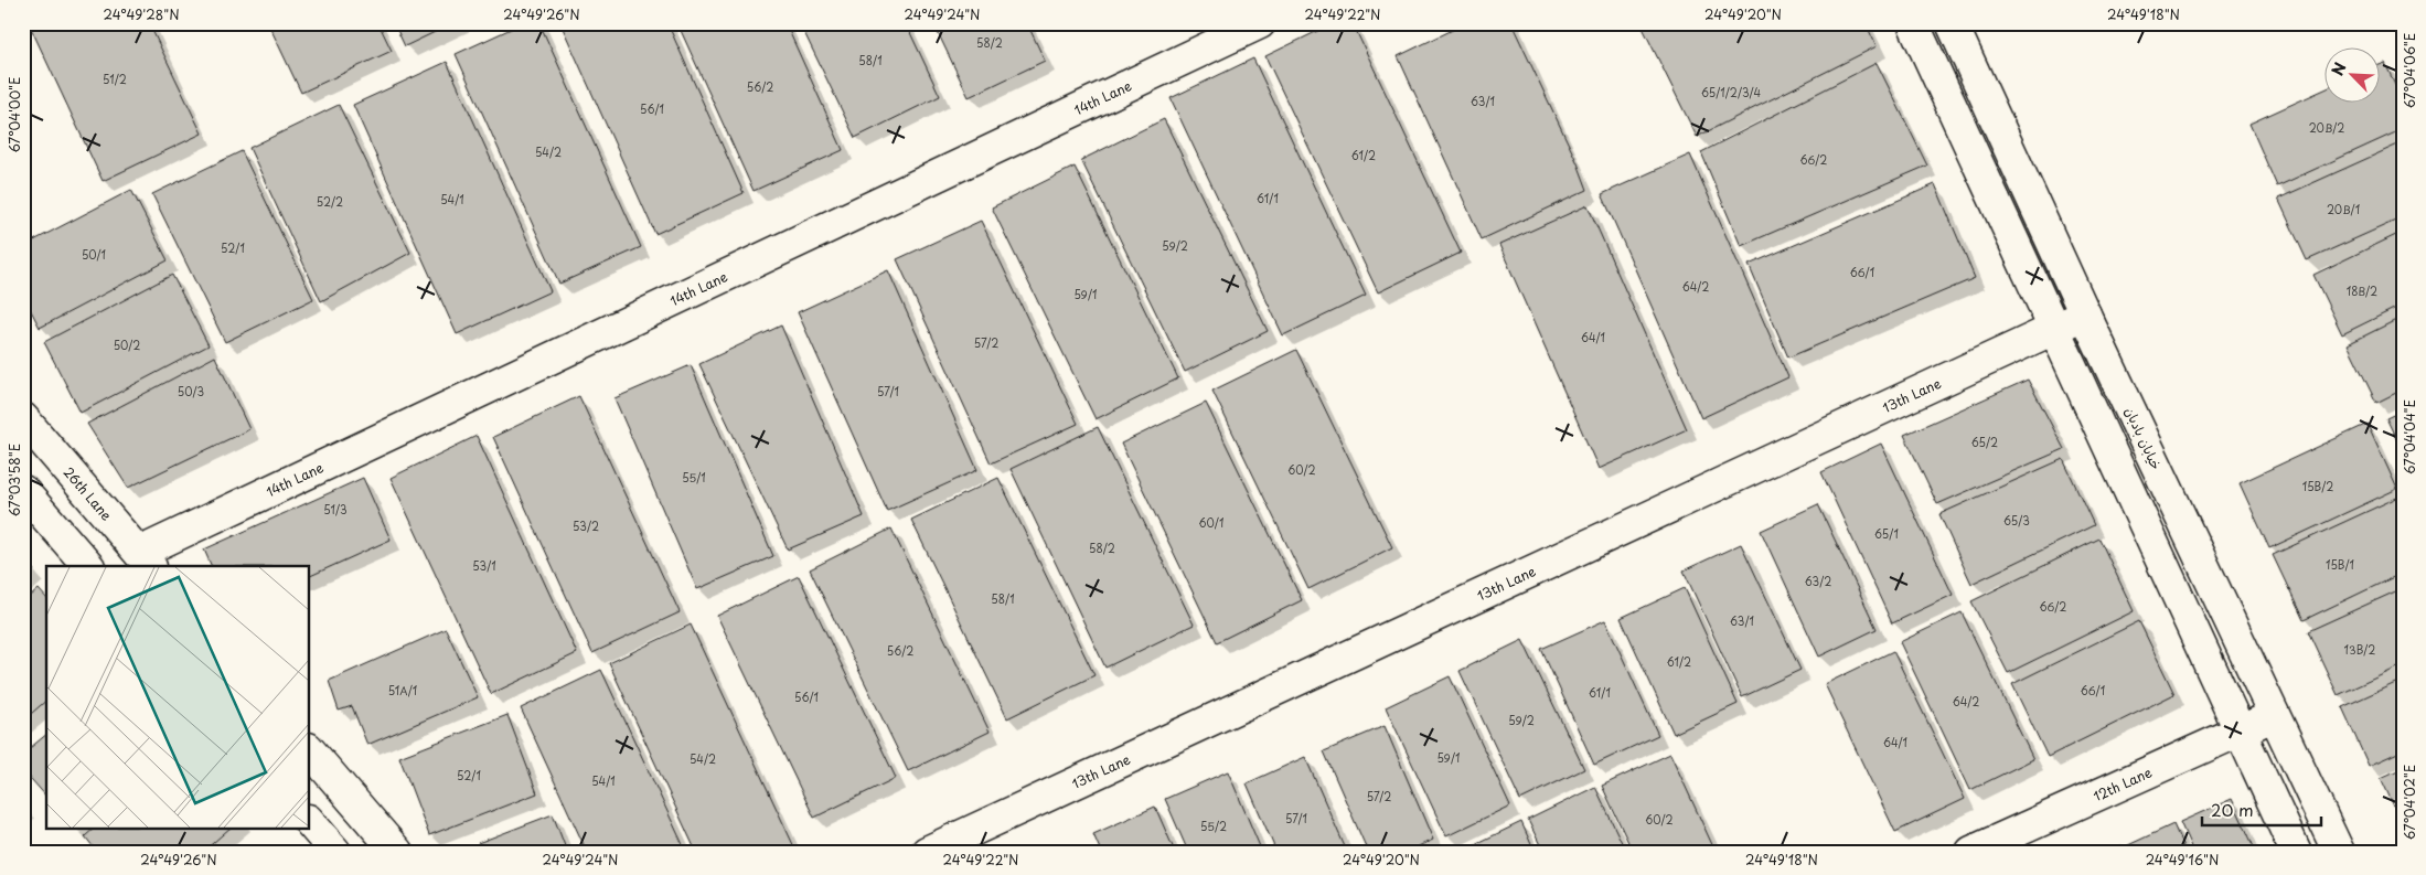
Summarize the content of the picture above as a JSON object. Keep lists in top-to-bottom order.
{
  "streets": {
    "street": [
      "14th Lane",
      "13th Lane",
      "خیابان بادبان",
      "26th Lane",
      "12th Lane"
    ]
  },
  "crossings": [
    ["14th Lane", "26th Lane"],
    ["13th Lane", "خیابان بادبان"],
    ["خیابان بادبان", "12th Lane"]
  ],
  "house_numbers": [
    "58/2",
    "58/1",
    "51/2",
    "56/2",
    "65/1/2/3/4",
    "63/1",
    "56/1",
    "20B/2",
    "54/2",
    "61/2",
    "66/2",
    "61/1",
    "54/1",
    "52/2",
    "20B/1",
    "59/2",
    "52/1",
    "50/1",
    "66/1",
    "64/2",
    "18B/2",
    "59/1",
    "64/1",
    "57/2",
    "50/2",
    "50/3",
    "57/1",
    "65/2",
    "60/2",
    "55/1",
    "15B/2",
    "51/3",
    "65/3",
    "60/1",
    "53/2",
    "65/1",
    "58/2",
    "15B/1",
    "53/1",
    "63/2",
    "58/1",
    "66/2",
    "63/1",
    "13B/2",
    "56/2",
    "61/2",
    "51A/1",
    "66/1",
    "61/1",
    "56/1",
    "64/2",
    "59/2",
    "64/1",
    "59/1",
    "54/2",
    "52/1",
    "54/1",
    "57/2",
    "57/1",
    "60/2",
    "55/2"
  ],
  "scale_bar": "20 m",
  "north": "top left",
  "coordinates": [
    "24°49'28\"N",
    "24°49'26\"N",
    "24°49'24\"N",
    "24°49'22\"N",
    "24°49'20\"N",
    "24°49'18\"N",
    "67°04'06\"E",
    "67°04'00\"E",
    "67°04'04\"E",
    "67°03'58\"E",
    "67°04'02\"E",
    "24°49'16\"N"
  ]
}
